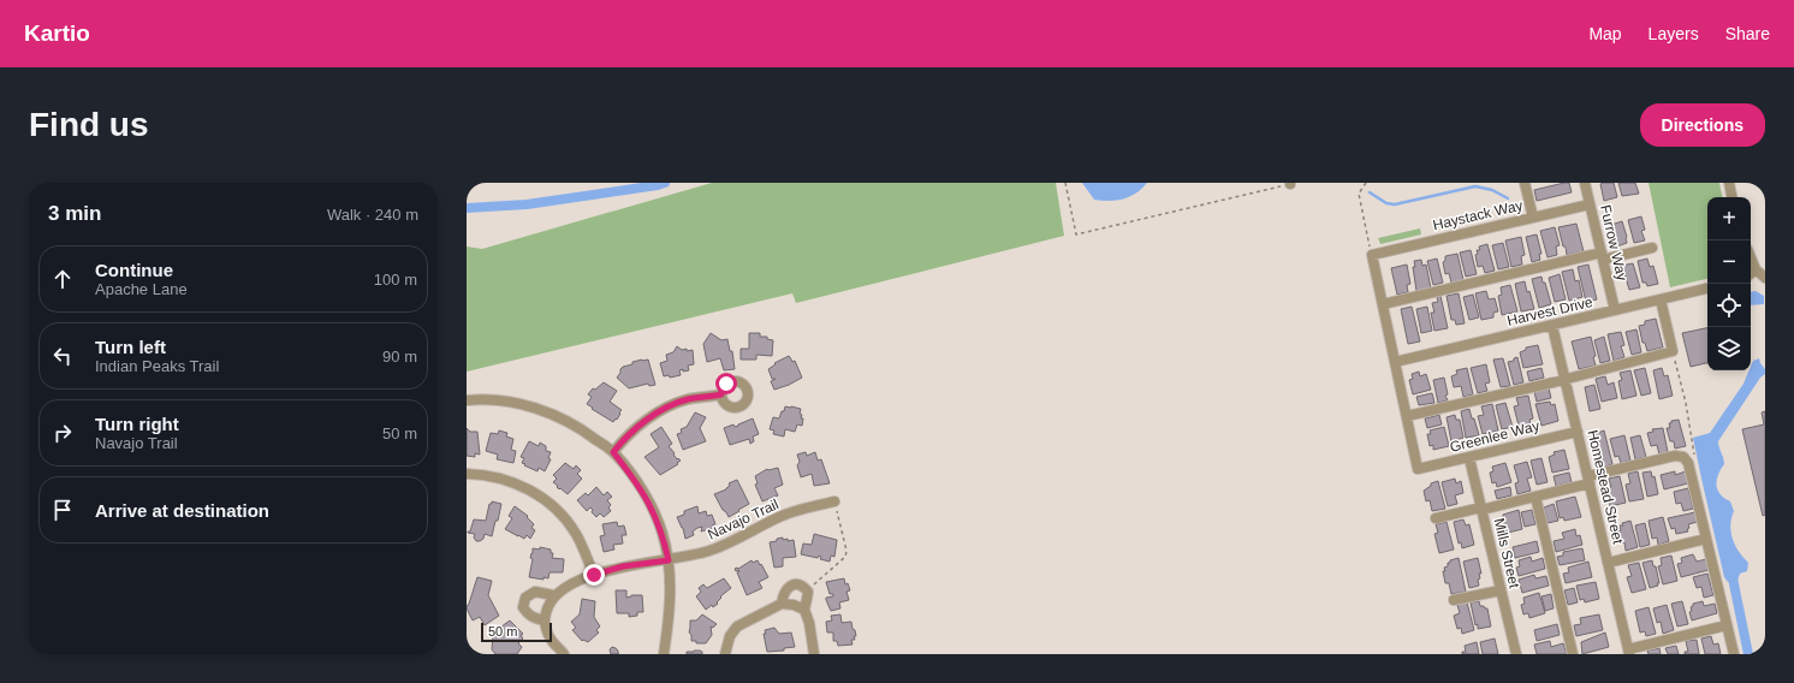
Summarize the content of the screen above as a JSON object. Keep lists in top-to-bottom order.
{
  "streets": {
    "street": [
      "Haystack Way",
      "Furrow Way",
      "Harvest Drive",
      "Greenlee Way",
      "Homestead Street",
      "Navajo Trail",
      "Mills Street"
    ]
  },
  "crossings": [
    ["Haystack Way", "Furrow Way"],
    ["Furrow Way", "Harvest Drive"],
    ["Harvest Drive", "Homestead Street"],
    ["Greenlee Way", "Homestead Street"],
    ["Greenlee Way", "Mills Street"]
  ],
  "scale_bar": "50 m",
  "page": {
    "header": "Kartio",
    "nav": ["Map", "Layers", "Share"],
    "buttons": "Directions",
    "title": "Find us",
    "heading": ["3 min", "Walk · 240 m"],
    "map_buttons": ["+", "−"],
    "list": [
      ["Continue", "Apache Lane", "100 m"],
      ["Turn left", "Indian Peaks Trail", "90 m"],
      ["Turn right", "Navajo Trail", "50 m"],
      "Arrive at destination"
    ],
    "scale": "50 m"
  }
}
